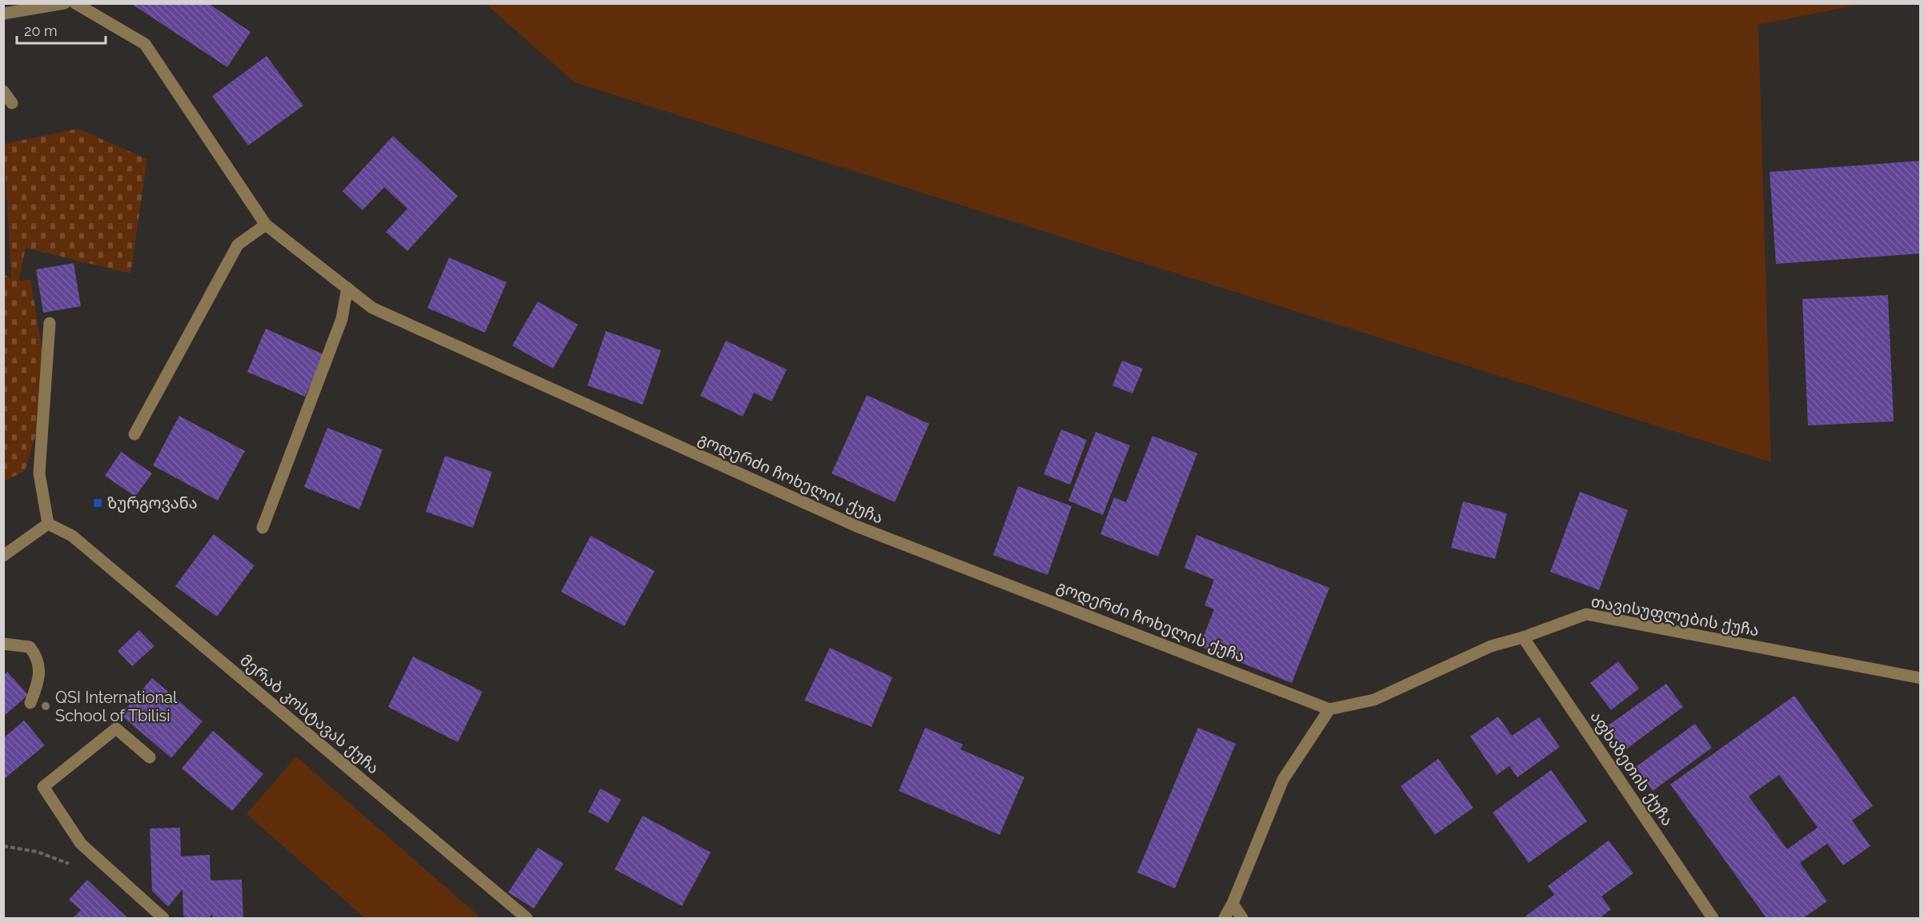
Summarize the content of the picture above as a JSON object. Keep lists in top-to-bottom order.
{
  "streets": {
    "street": [
      "გოდერძი ჩოხელის ქუჩა",
      "თავისუფლების ქუჩა",
      "მერაბ კოსტავას ქუჩა",
      "აფხაზეთის ქუჩა"
    ]
  },
  "crossings": [
    ["გოდერძი ჩოხელის ქუჩა", "თავისუფლების ქუჩა"],
    ["თავისუფლების ქუჩა", "აფხაზეთის ქუჩა"]
  ],
  "places": {
    "transit": ["ზურგოვანა"],
    "other": ["QSI International School of Tbilisi"]
  },
  "scale_bar": "20 m"
}
